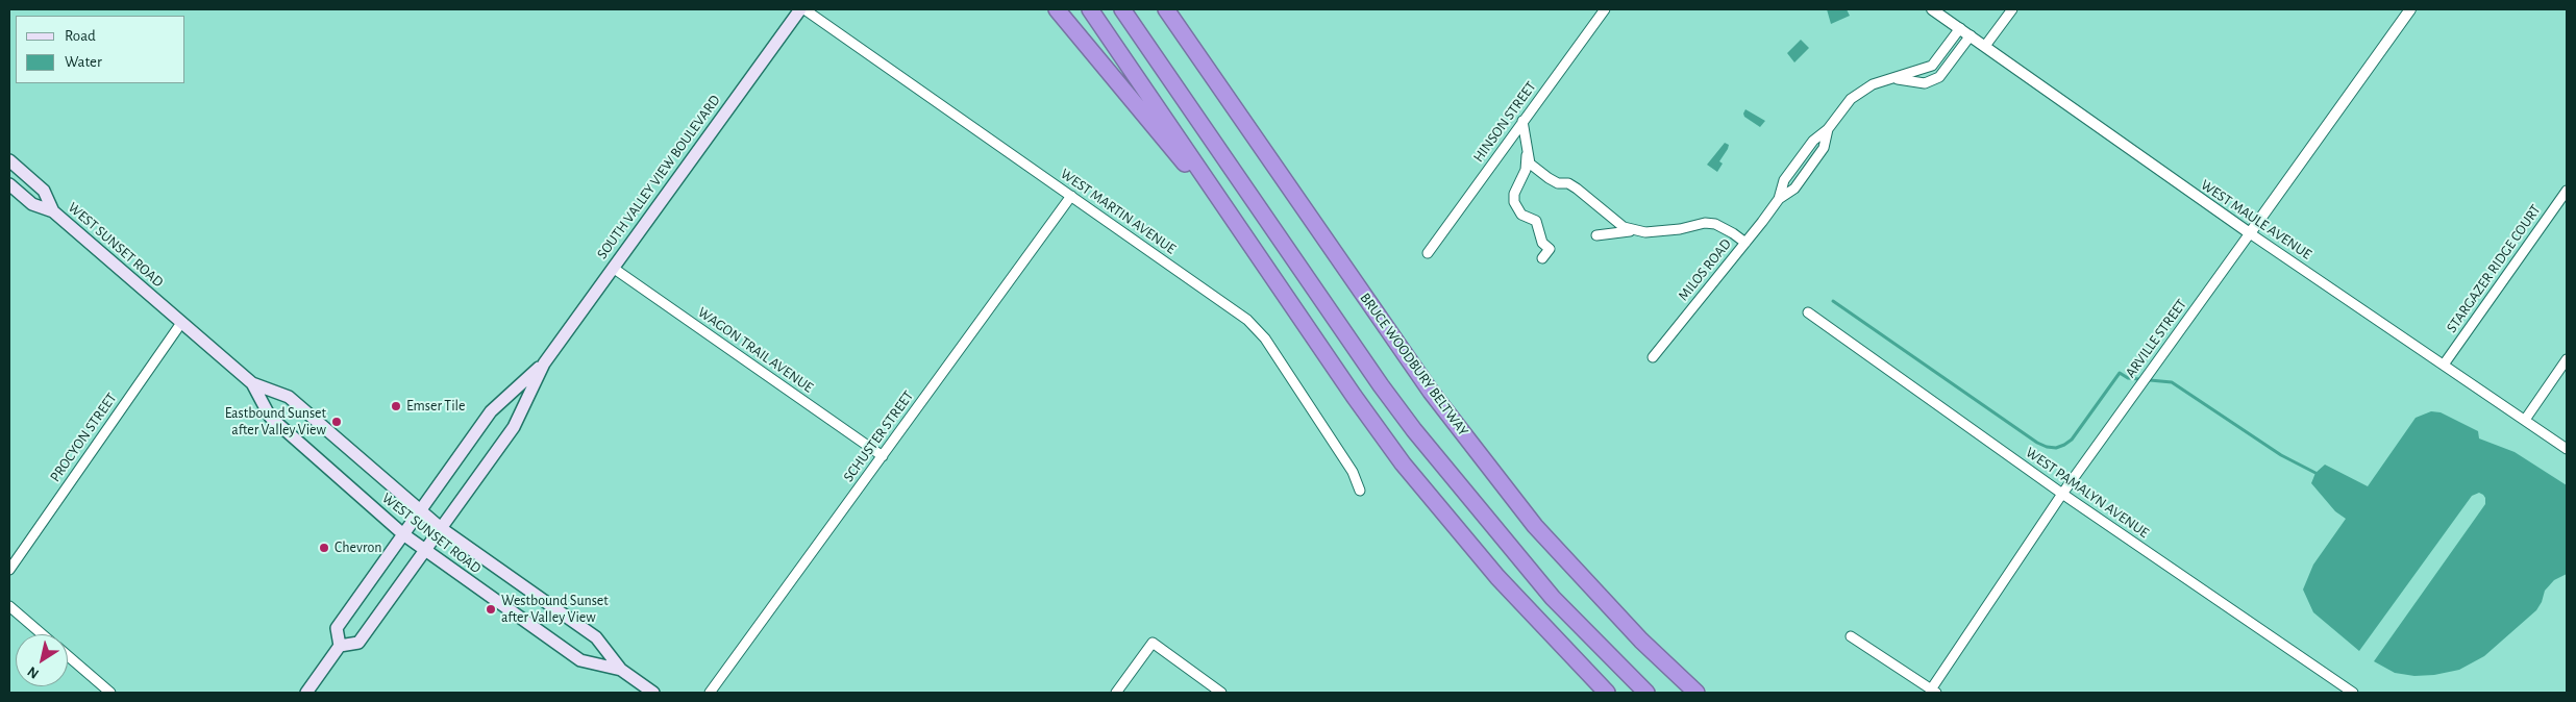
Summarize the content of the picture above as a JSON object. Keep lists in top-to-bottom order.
{
  "streets": {
    "highway": ["BRUCE WOODBURY BELTWAY"],
    "main road": ["SOUTH VALLEY VIEW BOULEVARD", "WEST SUNSET ROAD"],
    "street": [
      "HINSON STREET",
      "WEST MARTIN AVENUE",
      "WEST MAULE AVENUE",
      "STARGAZER RIDGE COURT",
      "MILOS ROAD",
      "ARVILLE STREET",
      "WAGON TRAIL AVENUE",
      "SCHUSTER STREET",
      "PROCYON STREET",
      "WEST PAMALYN AVENUE"
    ]
  },
  "crossings": [
    ["SOUTH VALLEY VIEW BOULEVARD", "WEST MARTIN AVENUE"],
    ["SOUTH VALLEY VIEW BOULEVARD", "WEST SUNSET ROAD"],
    ["SOUTH VALLEY VIEW BOULEVARD", "WAGON TRAIL AVENUE"],
    ["WEST MARTIN AVENUE", "SCHUSTER STREET"],
    ["WEST MAULE AVENUE", "STARGAZER RIDGE COURT"],
    ["WEST MAULE AVENUE", "MILOS ROAD"],
    ["WEST MAULE AVENUE", "ARVILLE STREET"],
    ["WEST SUNSET ROAD", "PROCYON STREET"],
    ["ARVILLE STREET", "WEST PAMALYN AVENUE"],
    ["WAGON TRAIL AVENUE", "SCHUSTER STREET"]
  ],
  "places": [
    "Emser Tile",
    "Eastbound Sunset after Valley View",
    "Chevron",
    "Westbound Sunset after Valley View"
  ],
  "legend": ["Road", "Water"],
  "north": "bottom left"
}
